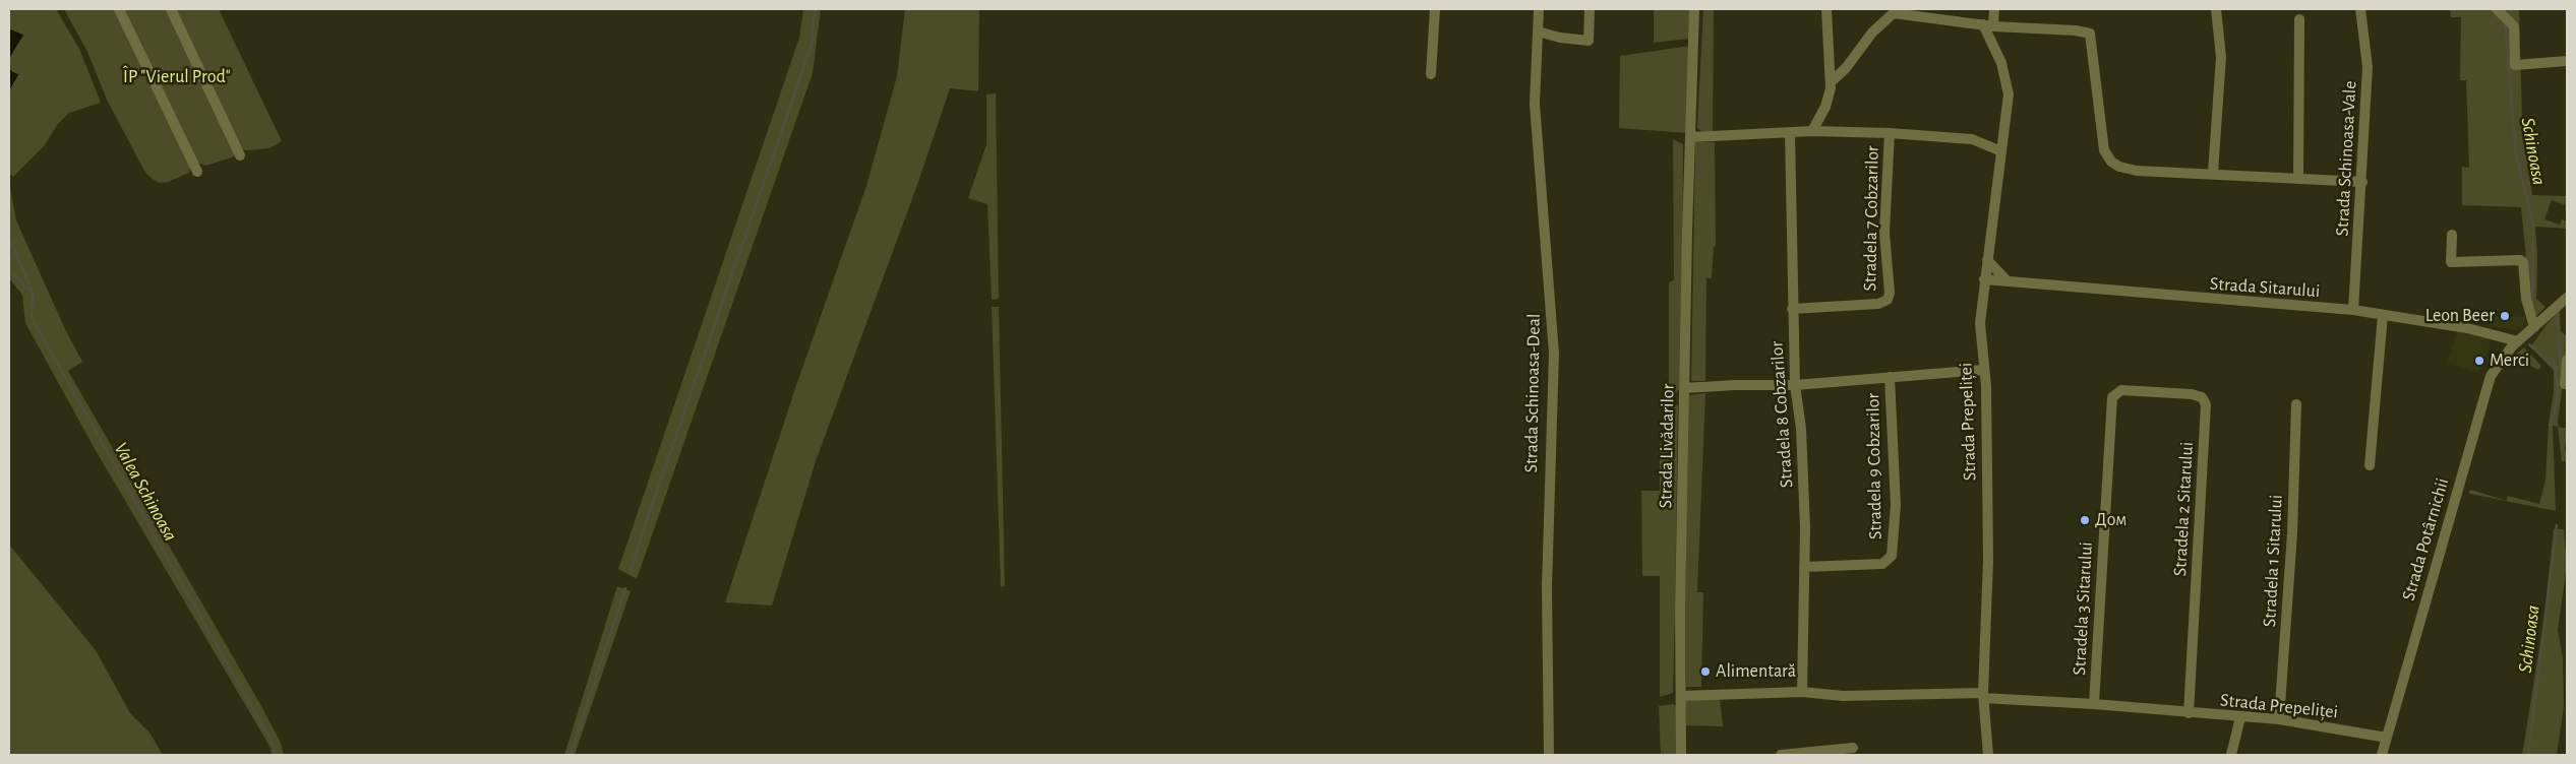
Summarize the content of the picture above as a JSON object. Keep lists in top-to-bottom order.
{
  "streets": {
    "street": [
      "Strada Schinoasa-Vale",
      "Stradela 7 Cobzarilor",
      "Strada Sitarului",
      "Strada Schinoasa-Deal",
      "Stradela 8 Cobzarilor",
      "Strada Prepeliței",
      "Strada Livădarilor",
      "Stradela 9 Cobzarilor",
      "Stradela 2 Sitarului",
      "Strada Potârnichii",
      "Stradela 1 Sitarului",
      "Stradela 3 Sitarului"
    ]
  },
  "crossings": [
    ["Strada Schinoasa-Vale", "Strada Sitarului"],
    ["Stradela 7 Cobzarilor", "Stradela 8 Cobzarilor"],
    ["Strada Sitarului", "Strada Prepeliței"],
    ["Strada Sitarului", "Strada Potârnichii"],
    ["Stradela 8 Cobzarilor", "Strada Prepeliței"],
    ["Stradela 8 Cobzarilor", "Stradela 9 Cobzarilor"],
    ["Strada Prepeliței", "Strada Livădarilor"],
    ["Strada Prepeliței", "Stradela 2 Sitarului"],
    ["Strada Prepeliței", "Strada Potârnichii"],
    ["Strada Prepeliței", "Stradela 1 Sitarului"],
    ["Strada Prepeliței", "Stradela 3 Sitarului"],
    ["Stradela 2 Sitarului", "Stradela 3 Sitarului"]
  ],
  "water": ["Schinoasa", "Valea Schinoasa"],
  "parks": ["ÎP \"Vierul Prod\""],
  "places": [
    "Leon Beer",
    "Merci",
    "Дом",
    "Alimentară"
  ]
}
